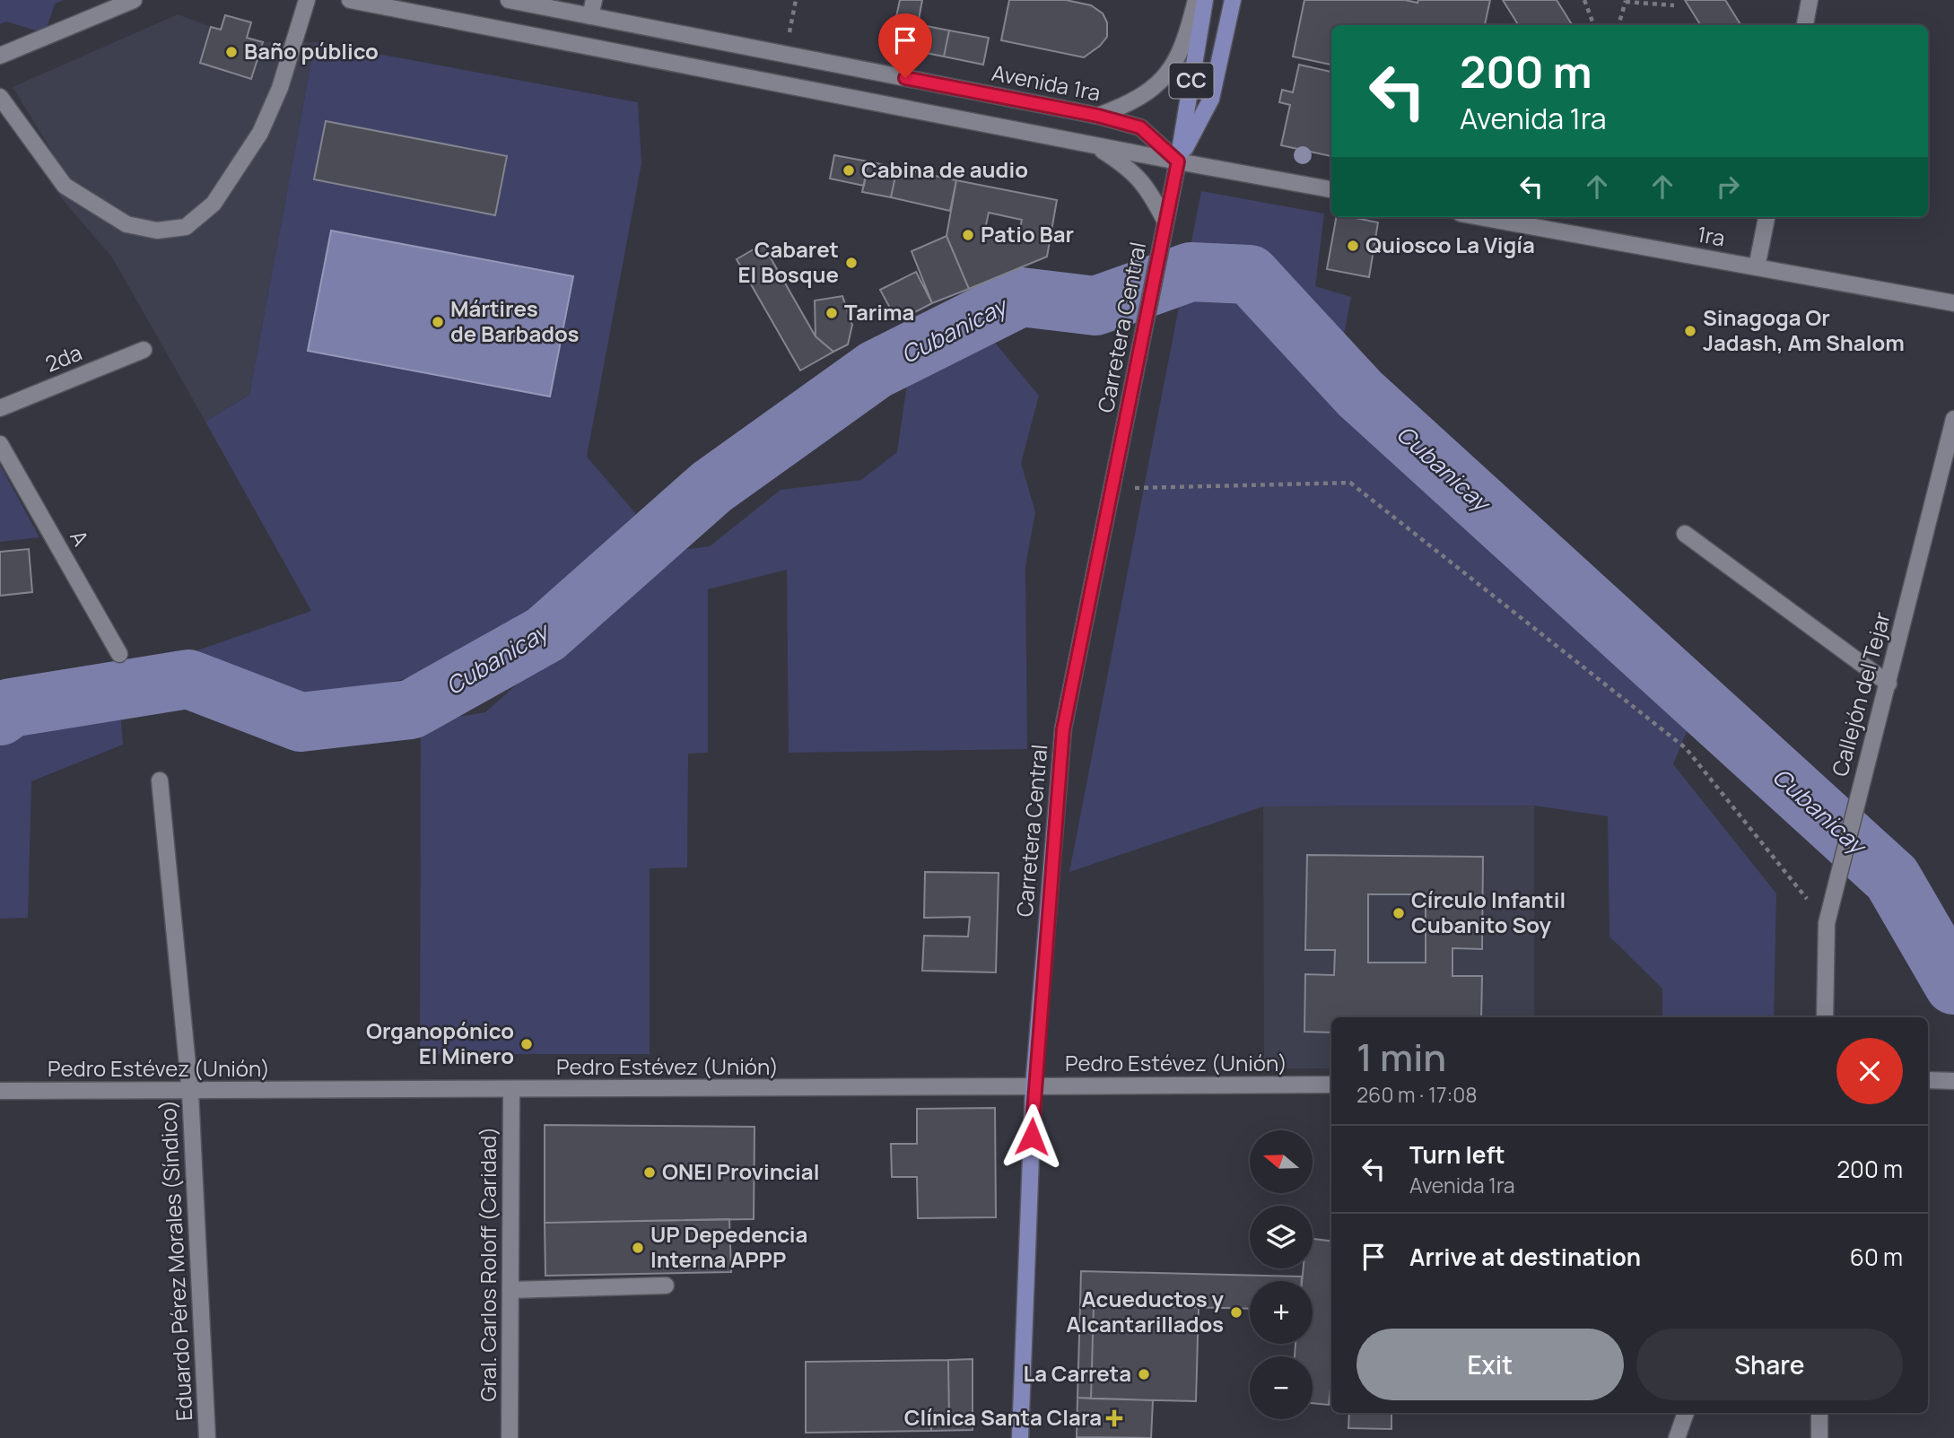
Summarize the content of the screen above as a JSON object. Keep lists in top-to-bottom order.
{
  "streets": {
    "main road": ["CC", "Carretera Central"],
    "street": [
      "Avenida 1ra",
      "1ra",
      "2da",
      "A",
      "Callejón del Tejar",
      "Pedro Estévez (Unión)",
      "Eduardo Pérez Morales (Síndico)",
      "Gral. Carlos Roloff (Caridad)"
    ]
  },
  "crossings": [
    ["Avenida 1ra", "Carretera Central"],
    ["Carretera Central", "Pedro Estévez (Unión)"],
    ["Pedro Estévez (Unión)", "Eduardo Pérez Morales (Síndico)"],
    ["Pedro Estévez (Unión)", "Gral. Carlos Roloff (Caridad)"]
  ],
  "water": ["Cubanicay"],
  "places": {
    "other": [
      "Baño público",
      "Cabina de audio",
      "Patio Bar",
      "Quiosco La Vigía",
      "Cabaret El Bosque",
      "Tarima",
      "Mártires de Barbados",
      "Sinagoga Or Jadash, Am Shalom",
      "Círculo Infantil Cubanito Soy",
      "Organopónico El Minero",
      "ONEI Provincial",
      "UP Depedencia Interna APPP",
      "Acueductos y Alcantarillados",
      "La Carreta"
    ],
    "health": ["Clínica Santa Clara"]
  },
  "north": "left",
  "page": {
    "turn": ["200 m", "Avenida 1ra"],
    "heading": ["1 min", "260 m · 17:08"],
    "list": [
      {
        "name": "Turn left",
        "note": "Avenida 1ra",
        "value": "200 m"
      },
      {
        "name": "Arrive at destination",
        "value": "60 m"
      }
    ],
    "map_buttons": ["+", "−"],
    "buttons": ["Exit", "Share"]
  }
}
